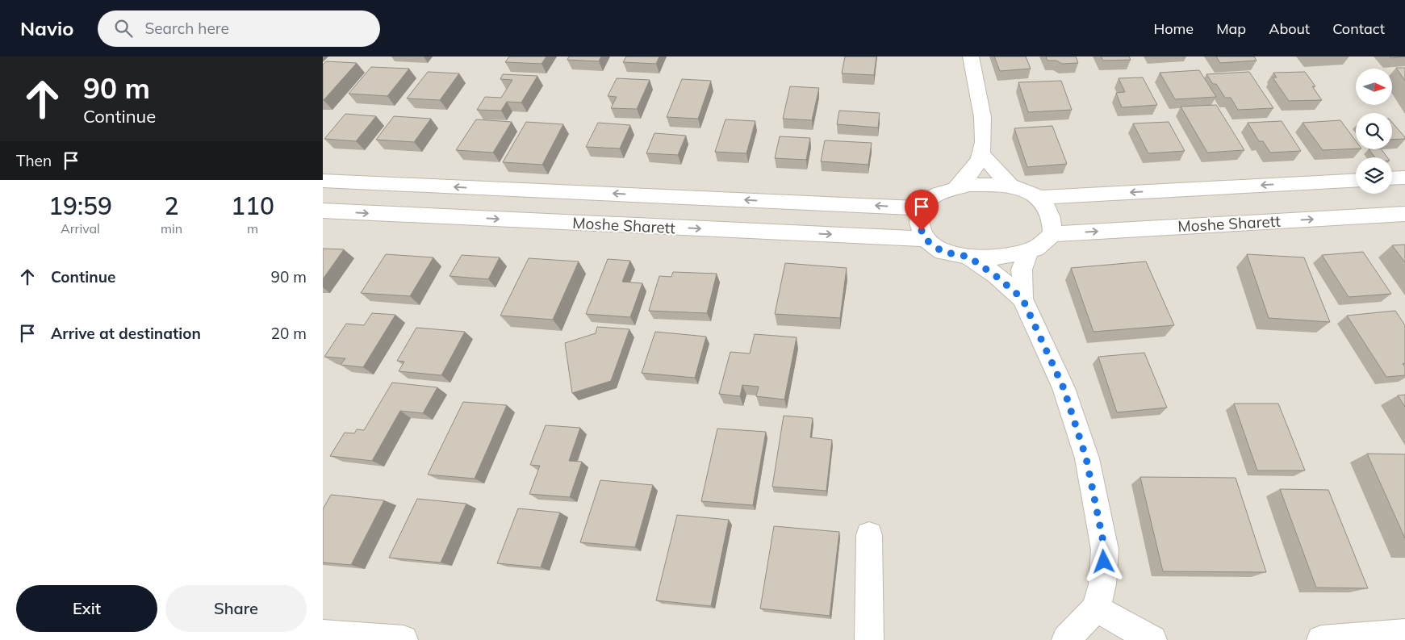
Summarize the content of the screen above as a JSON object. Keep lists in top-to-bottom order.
{
  "streets": {
    "street": ["Moshe Sharett"]
  },
  "north": "right",
  "page": {
    "header": "Navio",
    "search": "Search here",
    "nav": [
      "Home",
      "Map",
      "About",
      "Contact"
    ],
    "turn": ["90 m", "Continue"],
    "then": "Then",
    "eta": [
      "19:59",
      "Arrival",
      "2",
      "min",
      "110",
      "m"
    ],
    "list": [
      {
        "name": "Continue",
        "value": "90 m"
      },
      {
        "name": "Arrive at destination",
        "value": "20 m"
      }
    ],
    "buttons": ["Exit", "Share"]
  }
}
